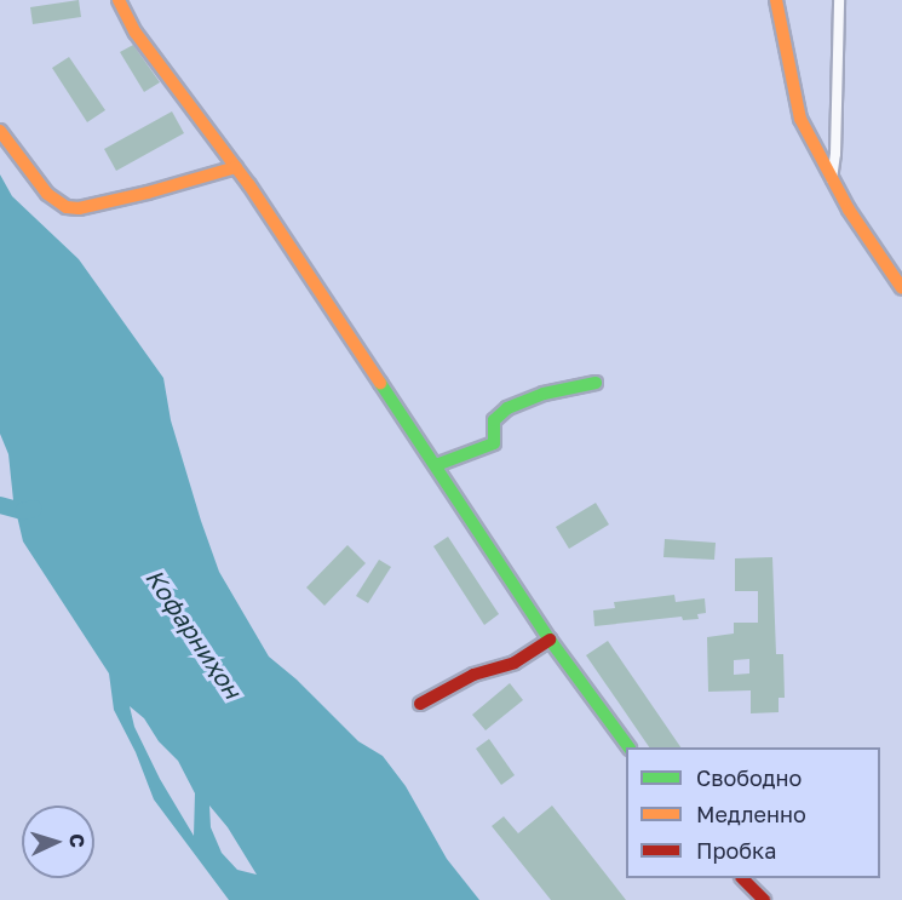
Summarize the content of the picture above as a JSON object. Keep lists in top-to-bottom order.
{
  "water": ["Кофарниҳон"],
  "legend": ["Свободно", "Медленно", "Пробка"],
  "north": "right"
}
